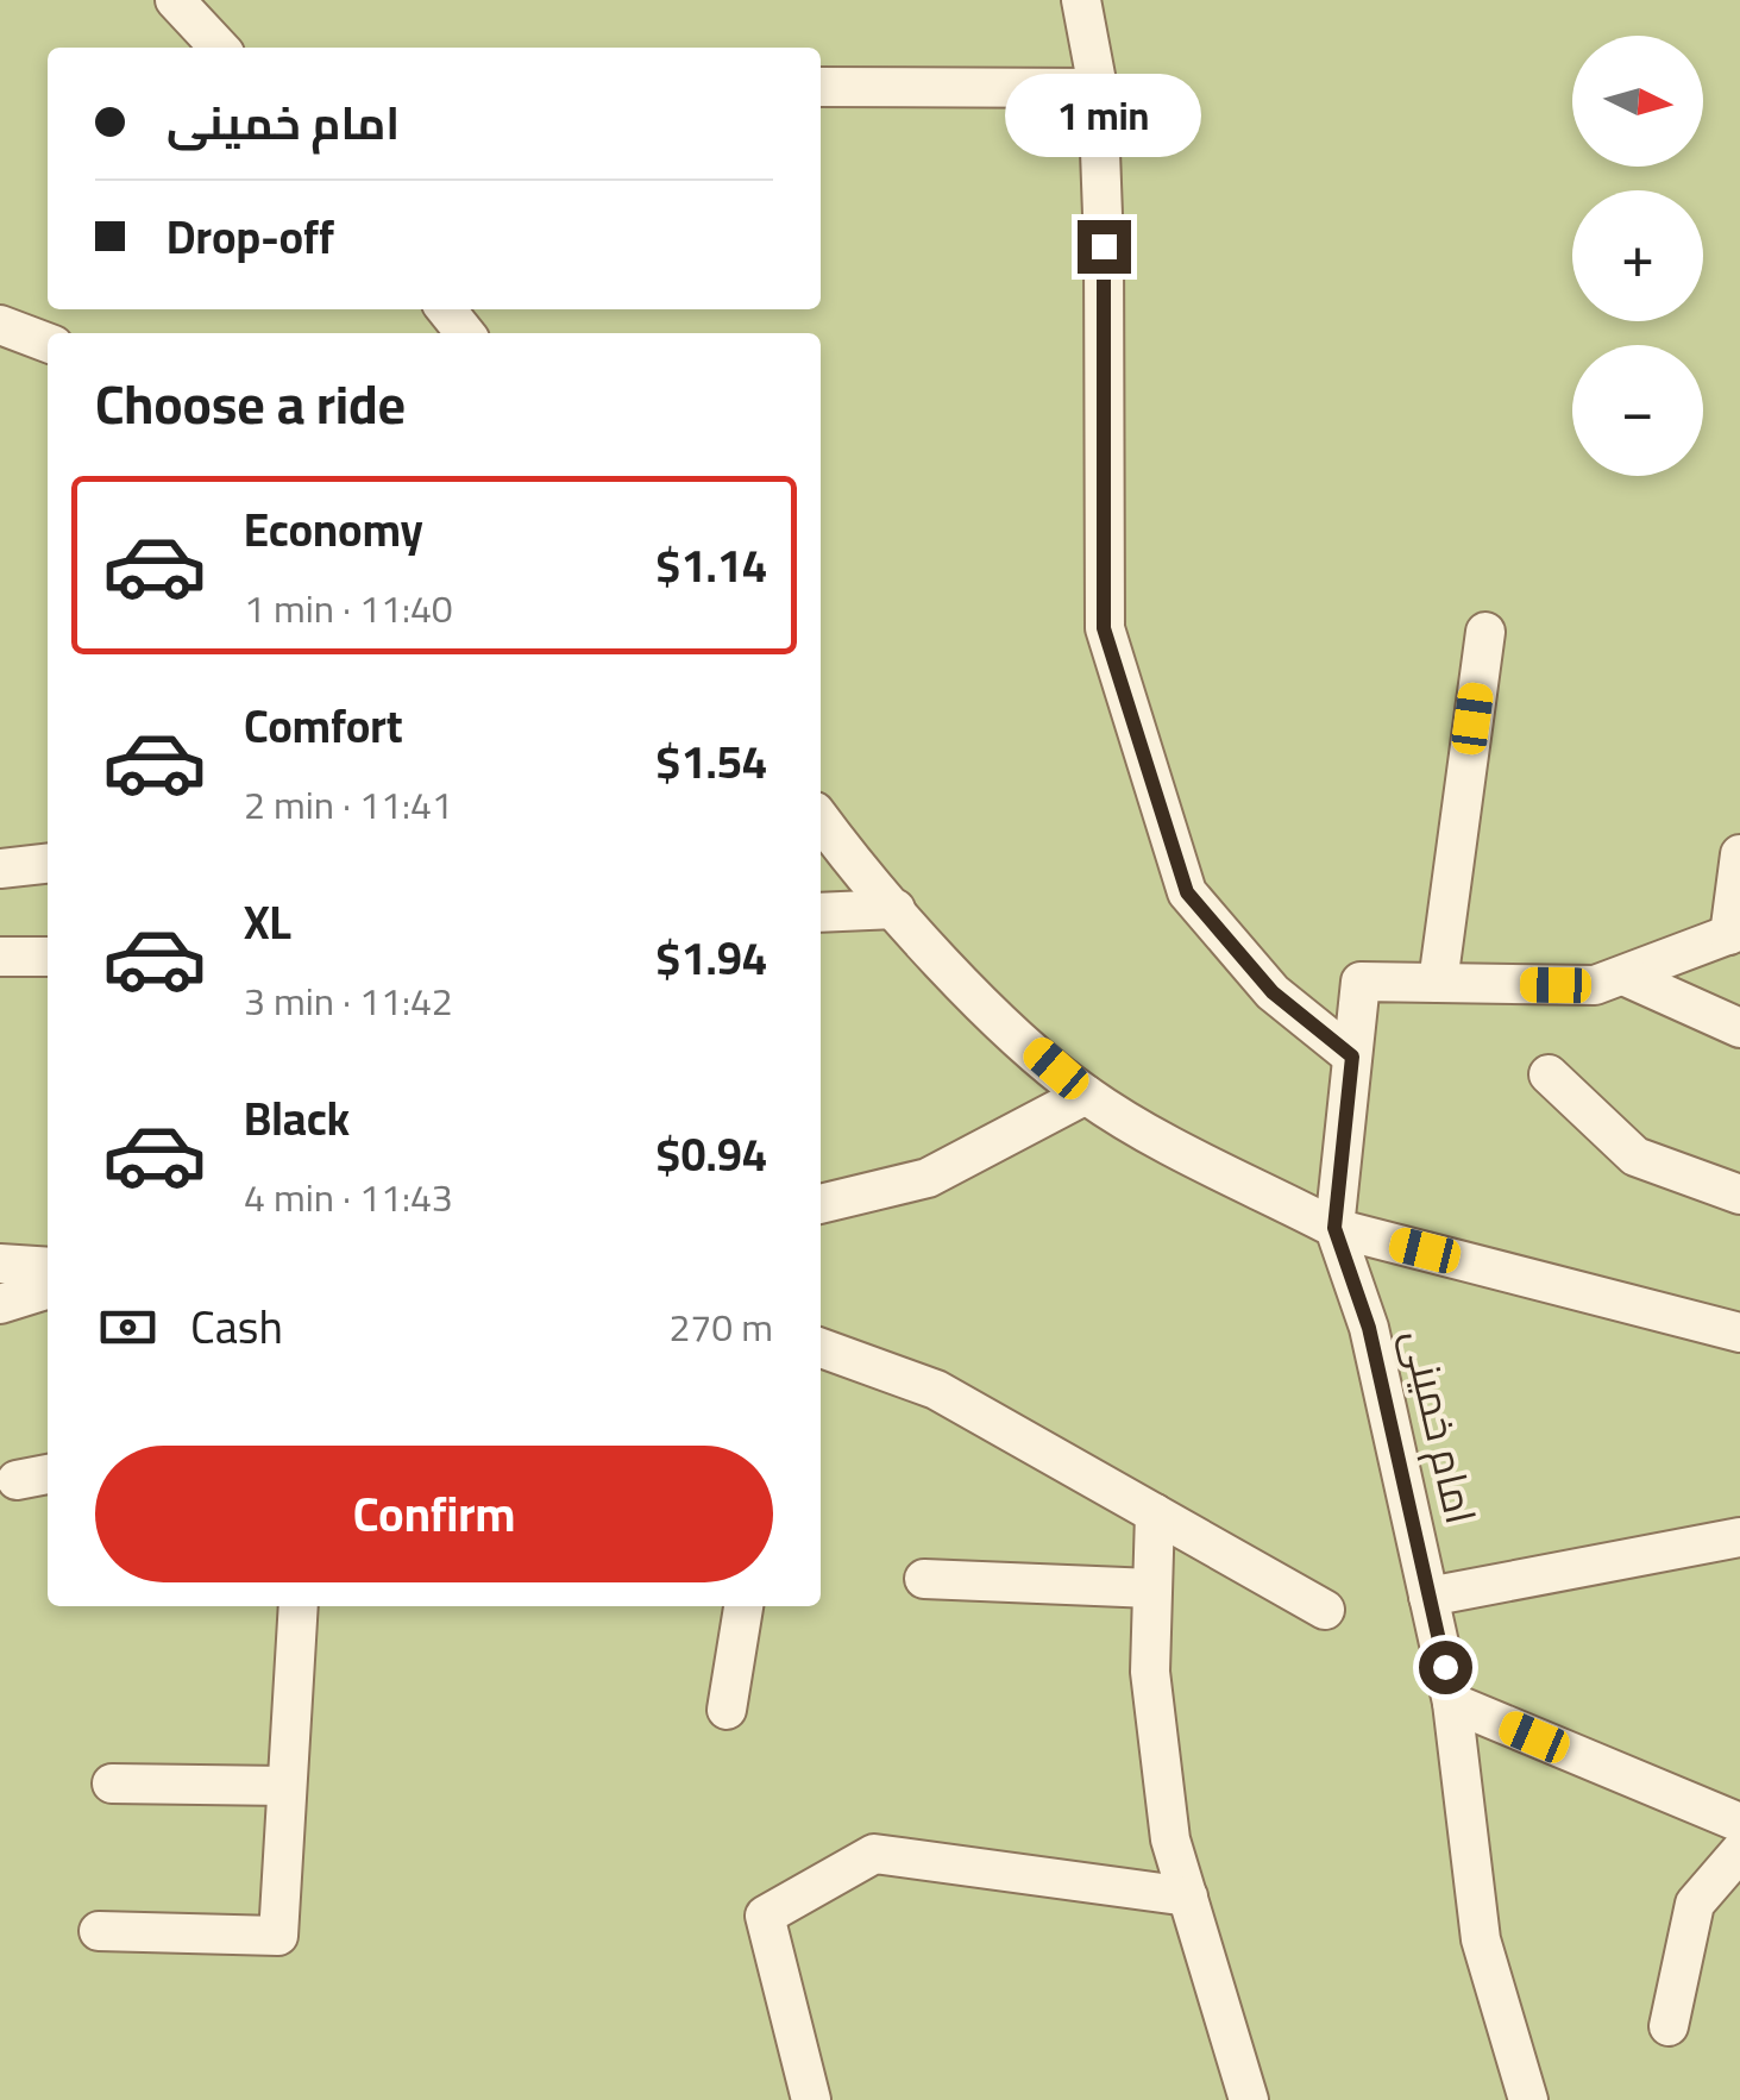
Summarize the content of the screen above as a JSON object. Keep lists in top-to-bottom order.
{
  "streets": {
    "street": ["امام خمینی"]
  },
  "north": "right",
  "page": {
    "map_buttons": ["+", "−"],
    "banner": ["امام خمینی", "Drop-off"],
    "bubble": "1 min",
    "heading": "Choose a ride",
    "list": [
      {
        "name": "Economy",
        "note": "1 min · 11:40",
        "value": "$1.14"
      },
      {
        "name": "Comfort",
        "note": "2 min · 11:41",
        "value": "$1.54"
      },
      {
        "name": "XL",
        "note": "3 min · 11:42",
        "value": "$1.94"
      },
      {
        "name": "Black",
        "note": "4 min · 11:43",
        "value": "$0.94"
      }
    ],
    "pay": ["Cash", "270 m"],
    "buttons": "Confirm"
  }
}
